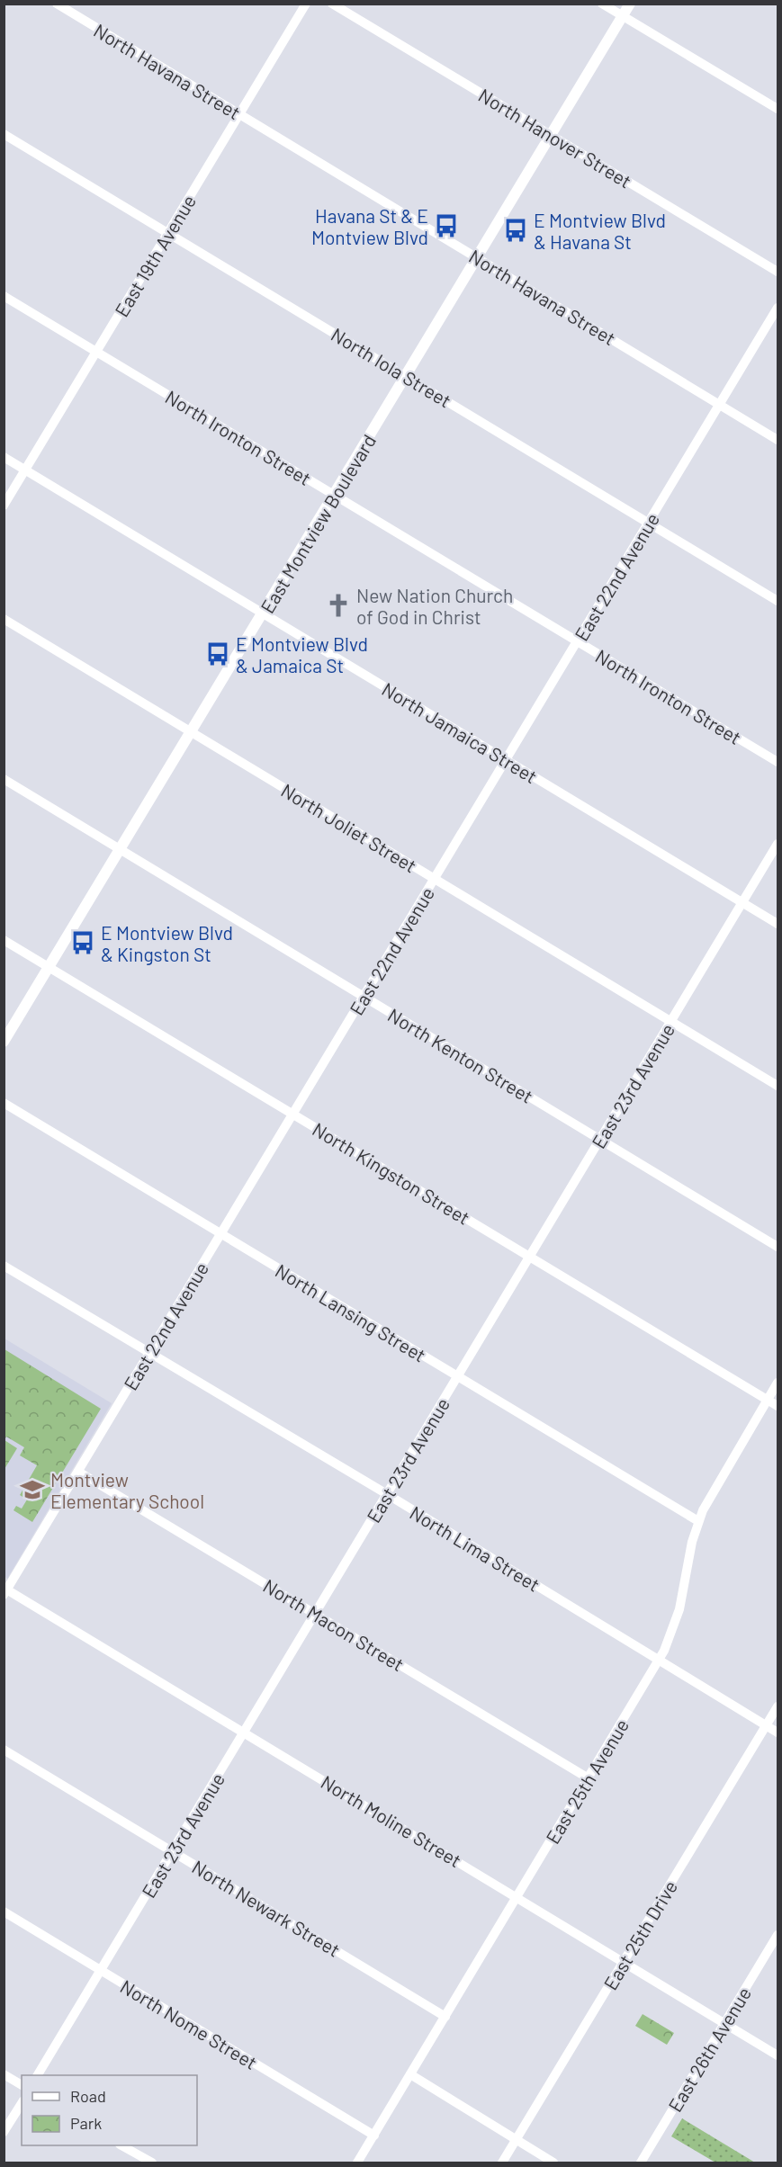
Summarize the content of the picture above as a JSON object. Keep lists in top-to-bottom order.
{
  "streets": {
    "main road": ["East Montview Boulevard"],
    "street": [
      "North Havana Street",
      "North Hanover Street",
      "East 19th Avenue",
      "North Iola Street",
      "North Ironton Street",
      "East 22nd Avenue",
      "North Jamaica Street",
      "North Joliet Street",
      "North Kenton Street",
      "East 23rd Avenue",
      "North Kingston Street",
      "North Lansing Street",
      "North Lima Street",
      "North Macon Street",
      "East 25th Avenue",
      "North Moline Street",
      "North Newark Street",
      "East 25th Drive",
      "North Nome Street",
      "East 26th Avenue"
    ]
  },
  "crossings": [
    ["North Havana Street", "East 19th Avenue"],
    ["North Havana Street", "East Montview Boulevard"],
    ["North Havana Street", "East 22nd Avenue"],
    ["North Hanover Street", "East Montview Boulevard"],
    ["East 19th Avenue", "North Iola Street"],
    ["East 19th Avenue", "North Ironton Street"],
    ["East 19th Avenue", "North Jamaica Street"],
    ["North Iola Street", "East Montview Boulevard"],
    ["North Iola Street", "East 22nd Avenue"],
    ["North Ironton Street", "East Montview Boulevard"],
    ["North Ironton Street", "East 22nd Avenue"],
    ["East Montview Boulevard", "North Jamaica Street"],
    ["East Montview Boulevard", "North Joliet Street"],
    ["East Montview Boulevard", "North Kenton Street"],
    ["East Montview Boulevard", "North Kingston Street"],
    ["East 22nd Avenue", "North Jamaica Street"],
    ["East 22nd Avenue", "North Joliet Street"],
    ["East 22nd Avenue", "North Kenton Street"],
    ["East 22nd Avenue", "North Kingston Street"],
    ["East 22nd Avenue", "North Lansing Street"],
    ["East 22nd Avenue", "North Lima Street"],
    ["East 22nd Avenue", "North Macon Street"],
    ["East 22nd Avenue", "North Moline Street"],
    ["North Jamaica Street", "East 23rd Avenue"],
    ["North Joliet Street", "East 23rd Avenue"],
    ["North Kenton Street", "East 23rd Avenue"],
    ["East 23rd Avenue", "North Kingston Street"],
    ["East 23rd Avenue", "North Lansing Street"],
    ["East 23rd Avenue", "North Lima Street"],
    ["East 23rd Avenue", "North Macon Street"],
    ["East 23rd Avenue", "North Moline Street"],
    ["East 23rd Avenue", "North Newark Street"],
    ["East 23rd Avenue", "North Nome Street"],
    ["North Kingston Street", "East 25th Avenue"],
    ["North Lansing Street", "East 25th Avenue"],
    ["North Lima Street", "East 25th Avenue"],
    ["North Lima Street", "East 25th Drive"],
    ["North Macon Street", "East 25th Avenue"],
    ["East 25th Avenue", "North Moline Street"],
    ["East 25th Avenue", "North Newark Street"],
    ["East 25th Avenue", "North Nome Street"],
    ["North Moline Street", "East 25th Drive"],
    ["North Moline Street", "East 26th Avenue"]
  ],
  "places": {
    "bus stop": [
      "Havana St & E Montview Blvd",
      "E Montview Blvd & Havana St",
      "E Montview Blvd & Jamaica St",
      "E Montview Blvd & Kingston St"
    ],
    "church": ["New Nation Church of God in Christ"],
    "school or university": ["Montview Elementary School"]
  },
  "legend": ["Road", "Park"]
}
